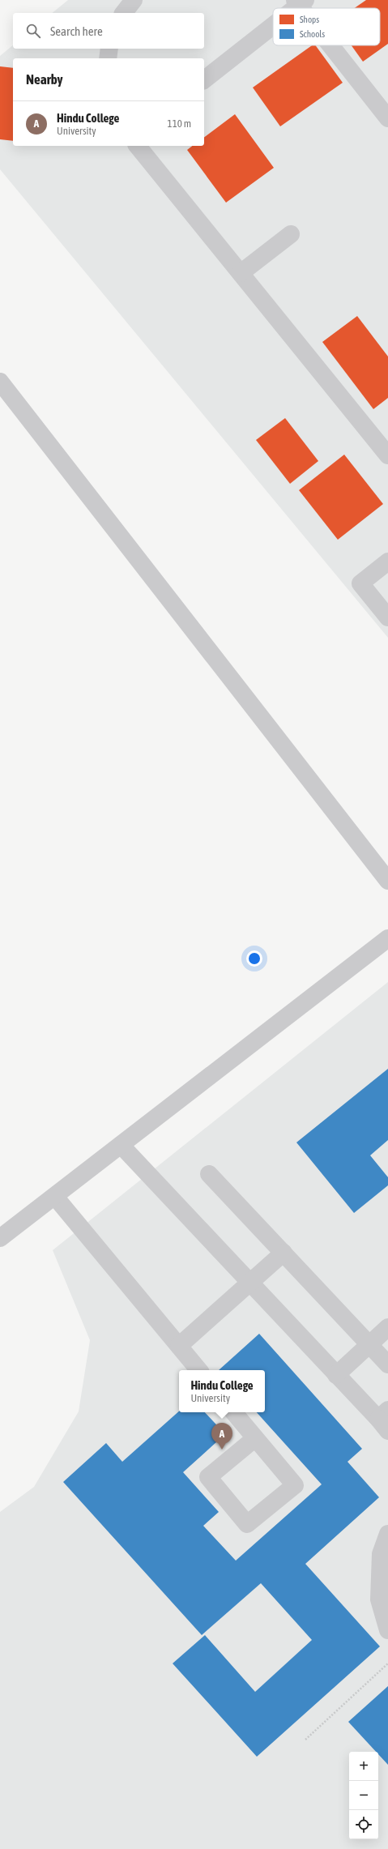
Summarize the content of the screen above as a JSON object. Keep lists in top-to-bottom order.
{
  "legend": ["Shops", "Schools"],
  "page": {
    "search": "Search here",
    "heading": "Nearby",
    "list": [
      {
        "mark": "A",
        "name": "Hindu College",
        "note": "University",
        "value": "110 m"
      }
    ],
    "popup": ["Hindu College", "University"],
    "pins": "A",
    "map_buttons": ["+", "−"]
  }
}
